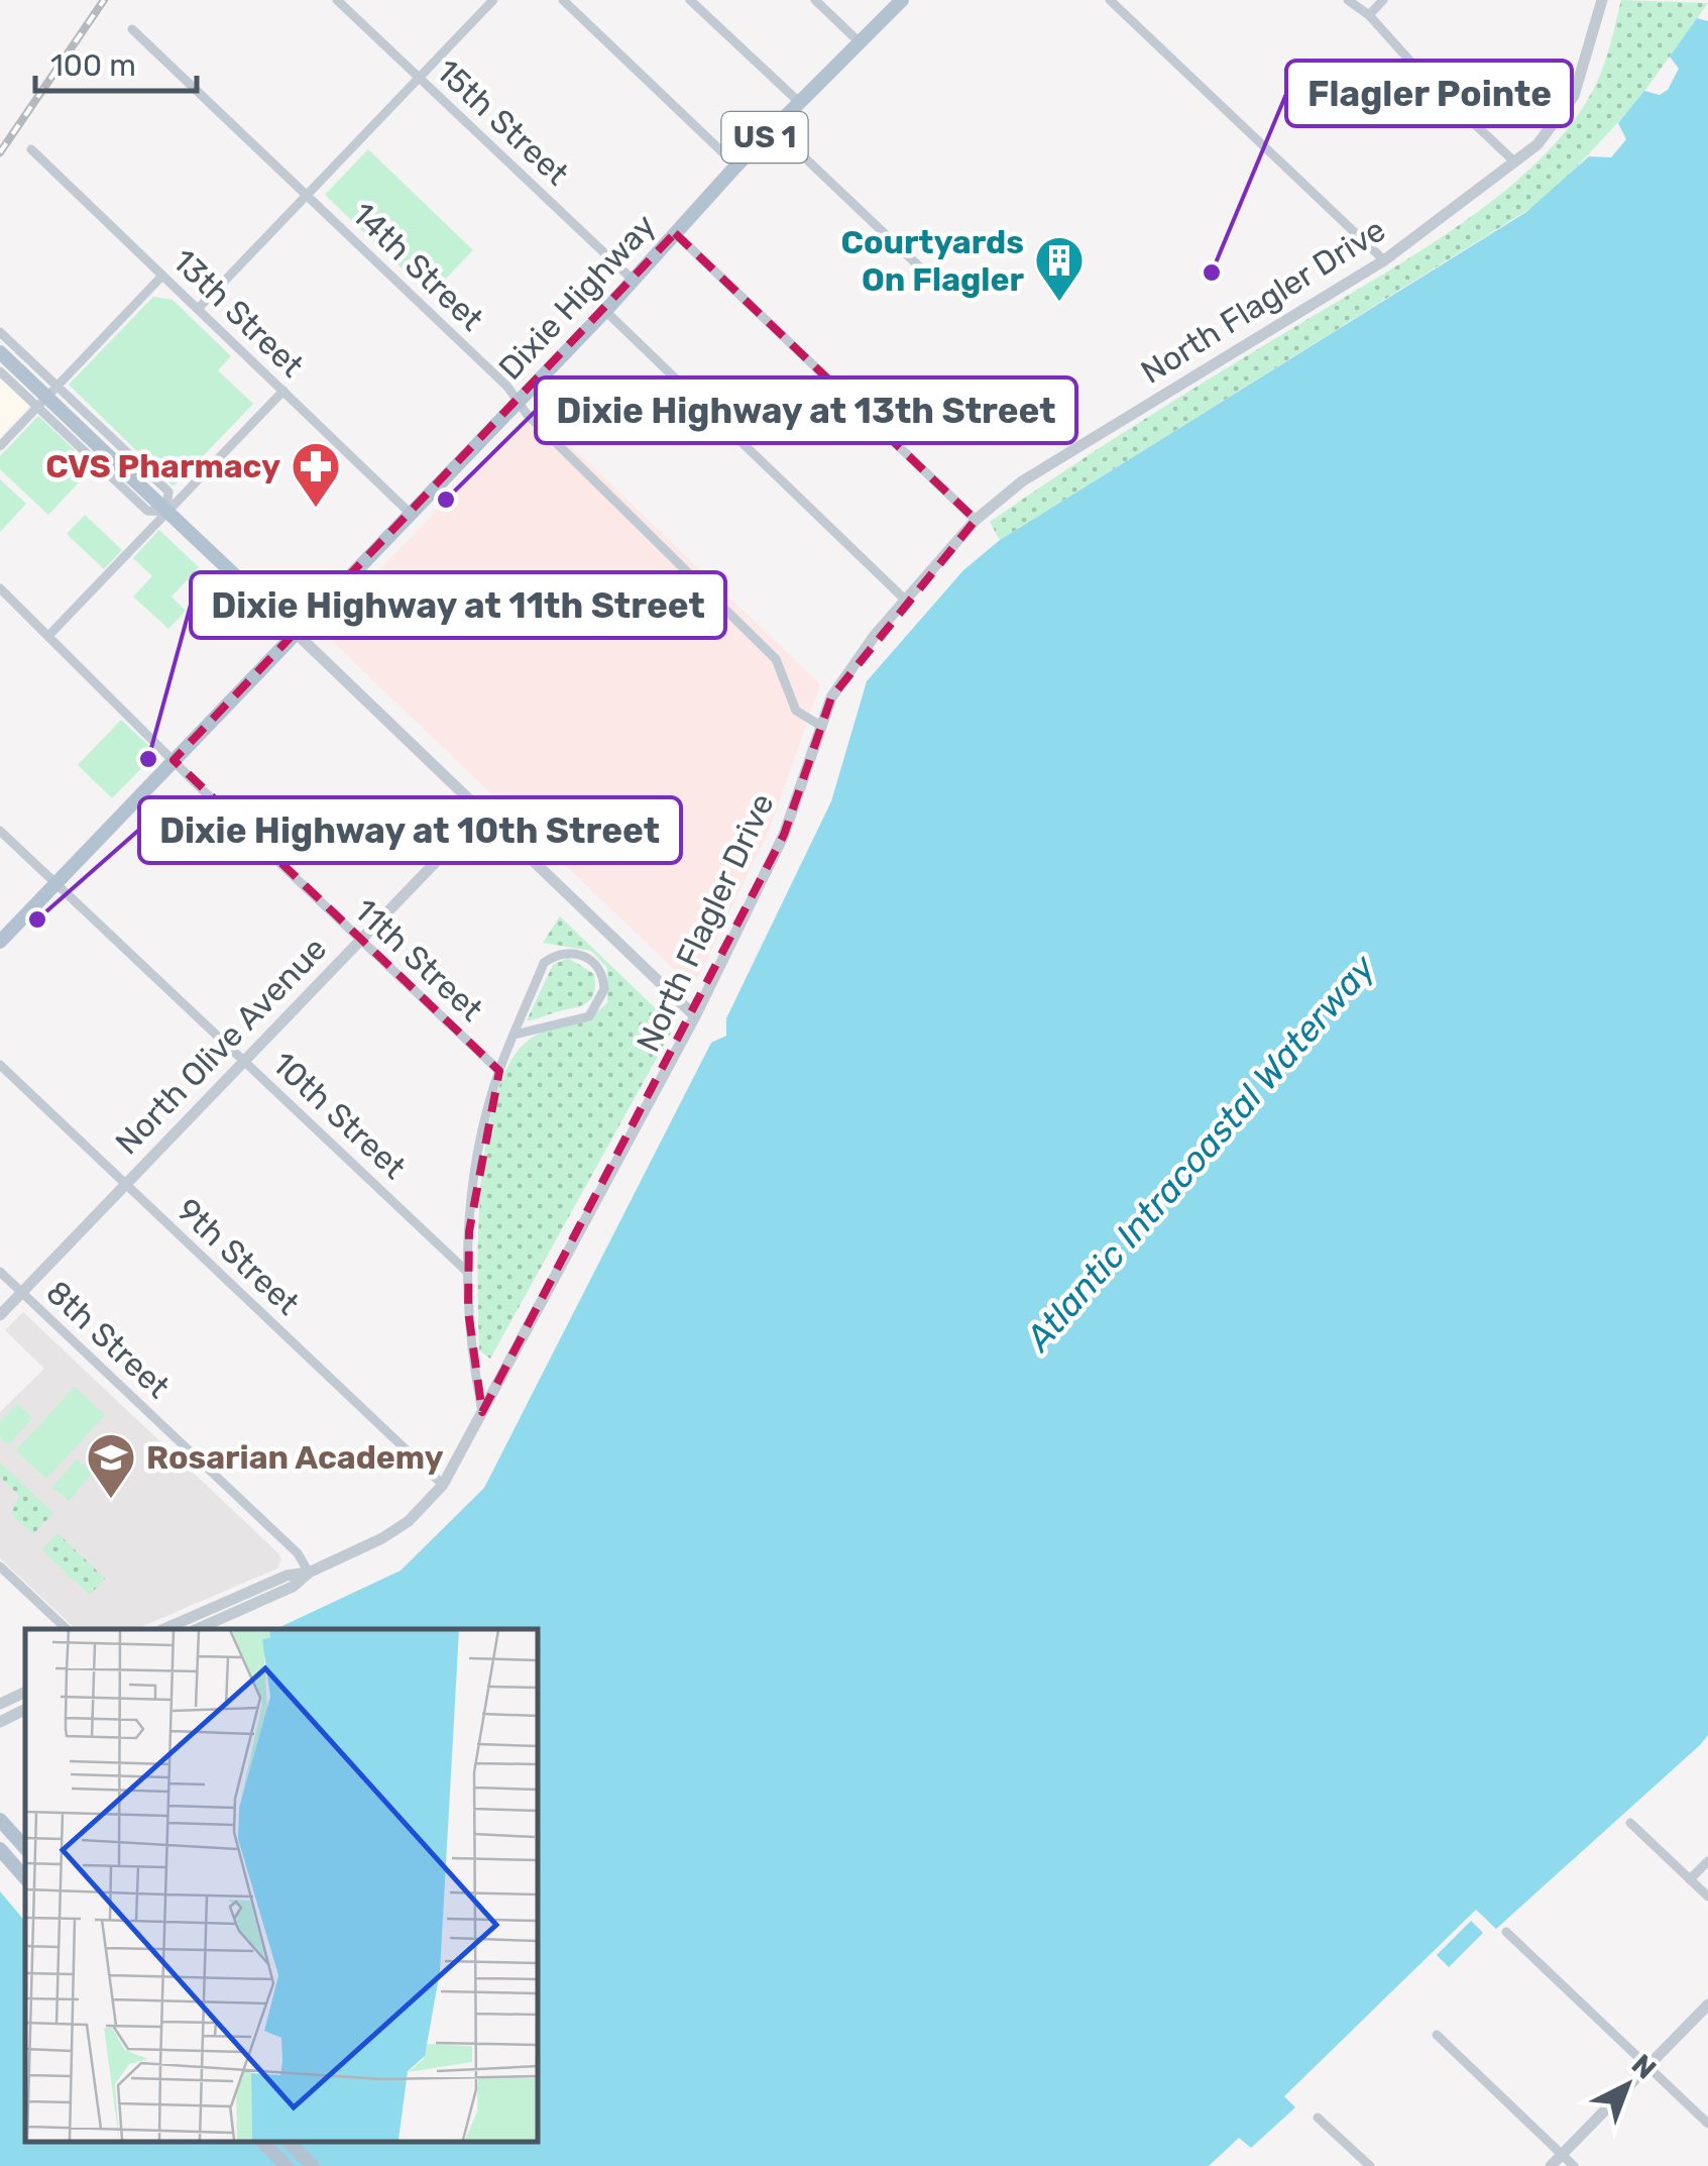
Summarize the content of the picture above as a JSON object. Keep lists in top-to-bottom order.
{
  "streets": {
    "main road": ["US 1", "Dixie Highway"],
    "street": [
      "15th Street",
      "14th Street",
      "North Flagler Drive",
      "13th Street",
      "11th Street",
      "North Olive Avenue",
      "10th Street",
      "9th Street",
      "8th Street"
    ]
  },
  "crossings": [
    ["15th Street", "Dixie Highway"],
    ["US 1", "Dixie Highway"],
    ["US 1", "11th Street"],
    ["US 1", "10th Street"],
    ["14th Street", "Dixie Highway"],
    ["14th Street", "North Flagler Drive"],
    ["Dixie Highway", "13th Street"],
    ["North Flagler Drive", "11th Street"],
    ["North Flagler Drive", "10th Street"],
    ["North Flagler Drive", "9th Street"],
    ["North Flagler Drive", "8th Street"],
    ["11th Street", "North Olive Avenue"],
    ["North Olive Avenue", "10th Street"],
    ["North Olive Avenue", "9th Street"],
    ["North Olive Avenue", "8th Street"]
  ],
  "water": ["Atlantic Intracoastal Waterway"],
  "places": {
    "other": [
      "Flagler Pointe",
      "Dixie Highway at 13th Street",
      "Dixie Highway at 11th Street",
      "Dixie Highway at 10th Street"
    ],
    "building": ["Courtyards On Flagler"],
    "pharmacy": ["CVS Pharmacy"],
    "school or university": ["Rosarian Academy"]
  },
  "scale_bar": "100 m",
  "north": "top right"
}
